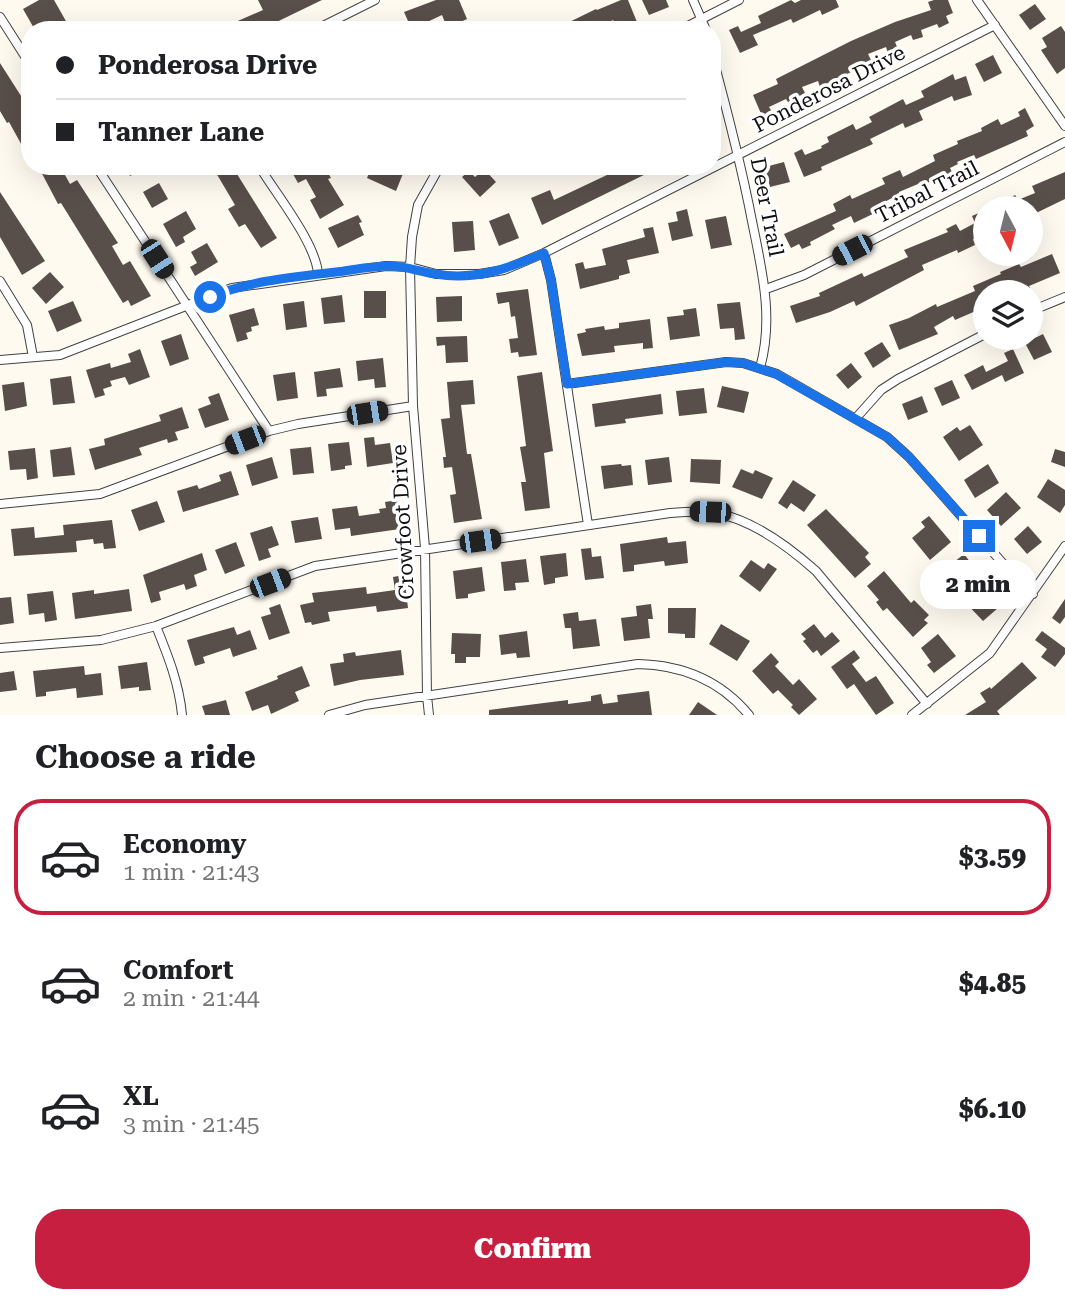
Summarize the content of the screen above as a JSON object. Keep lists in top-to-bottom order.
{
  "streets": {
    "street": [
      "Ponderosa Drive",
      "Tribal Trail",
      "Deer Trail",
      "Crowfoot Drive"
    ]
  },
  "crossings": [
    ["Ponderosa Drive", "Deer Trail"],
    ["Ponderosa Drive", "Crowfoot Drive"],
    ["Tribal Trail", "Deer Trail"]
  ],
  "north": "bottom",
  "page": {
    "banner": ["Ponderosa Drive", "Tanner Lane"],
    "bubble": "2 min",
    "heading": "Choose a ride",
    "list": [
      {
        "name": "Economy",
        "note": "1 min · 21:43",
        "value": "$3.59"
      },
      {
        "name": "Comfort",
        "note": "2 min · 21:44",
        "value": "$4.85"
      },
      {
        "name": "XL",
        "note": "3 min · 21:45",
        "value": "$6.10"
      }
    ],
    "buttons": "Confirm"
  }
}
